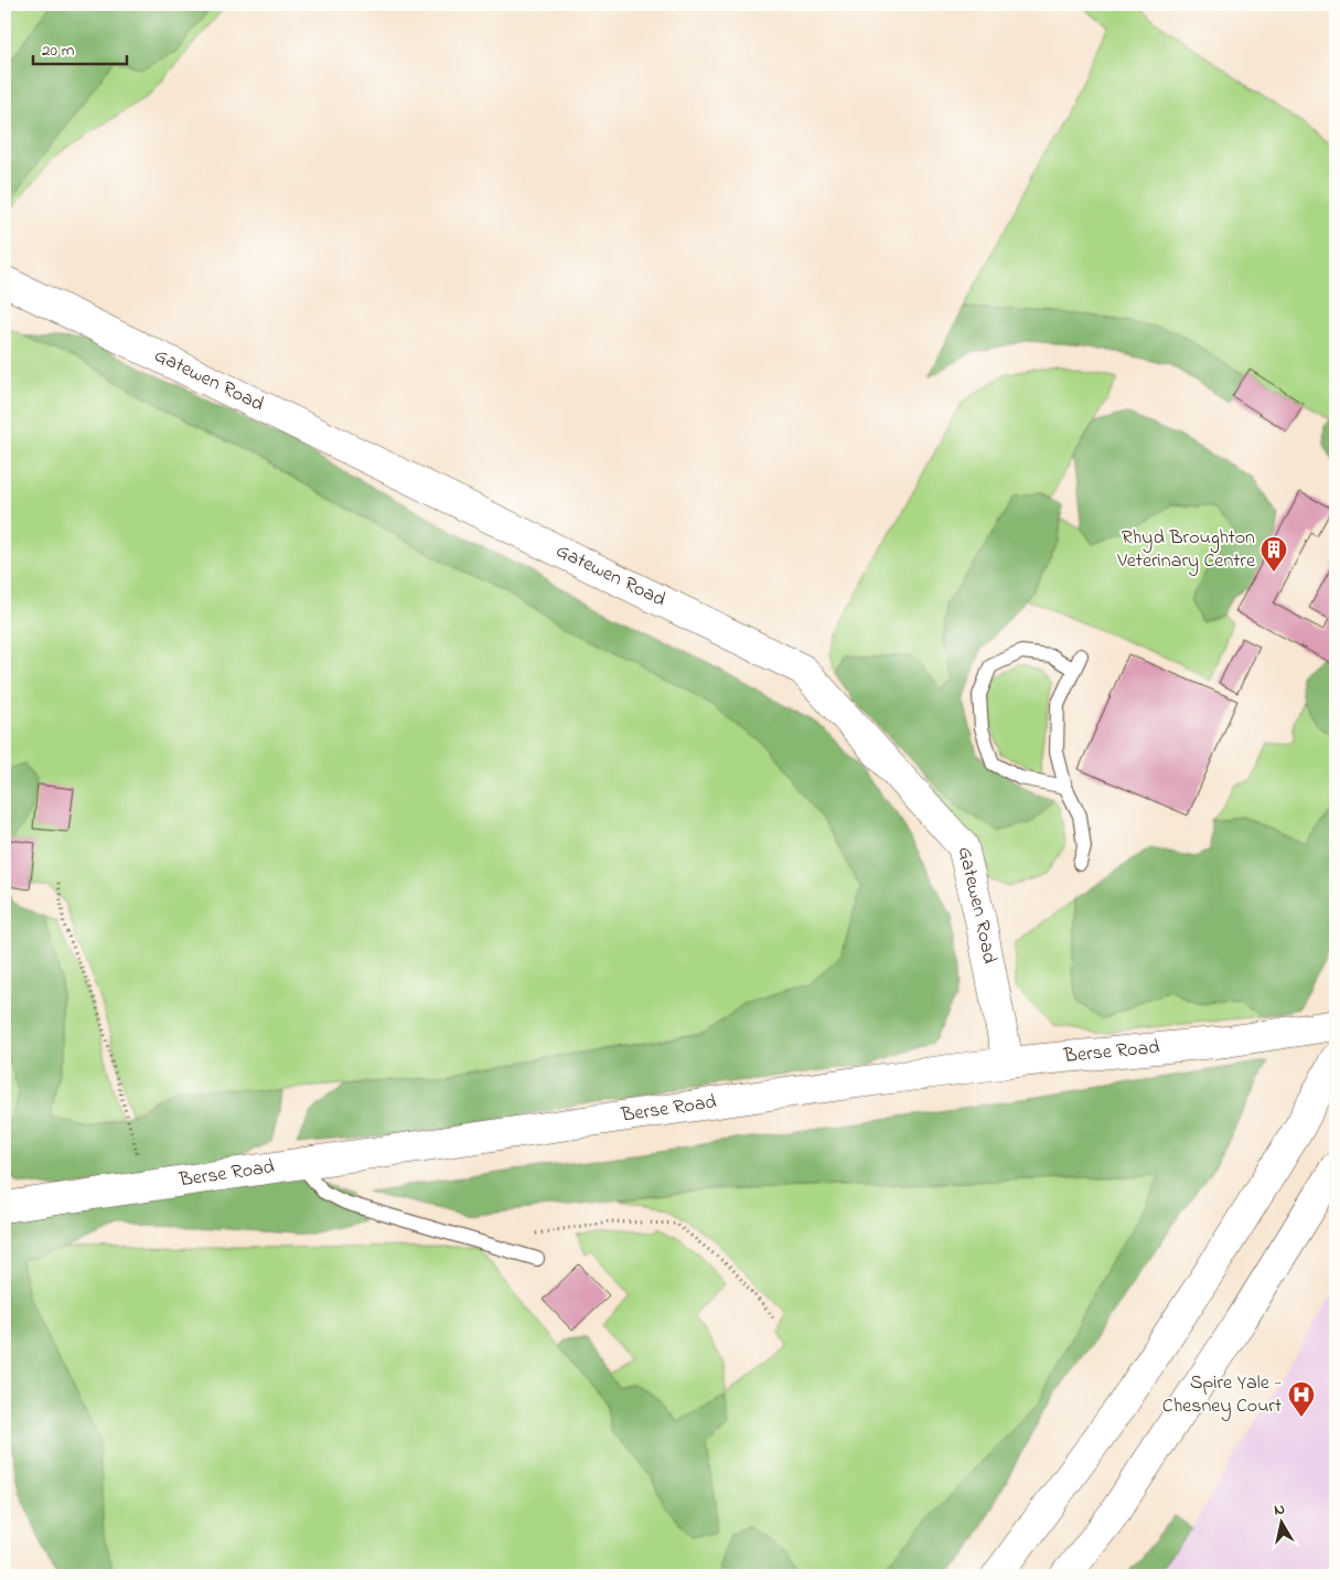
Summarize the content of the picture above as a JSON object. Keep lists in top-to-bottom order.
{
  "streets": {
    "main road": ["Gatewen Road", "Berse Road"]
  },
  "crossings": [
    ["Gatewen Road", "Berse Road"]
  ],
  "places": {
    "building": ["Rhyd Broughton Veterinary Centre"],
    "hospital": ["Spire Yale - Chesney Court"]
  },
  "scale_bar": "20 m",
  "north": "top"
}
